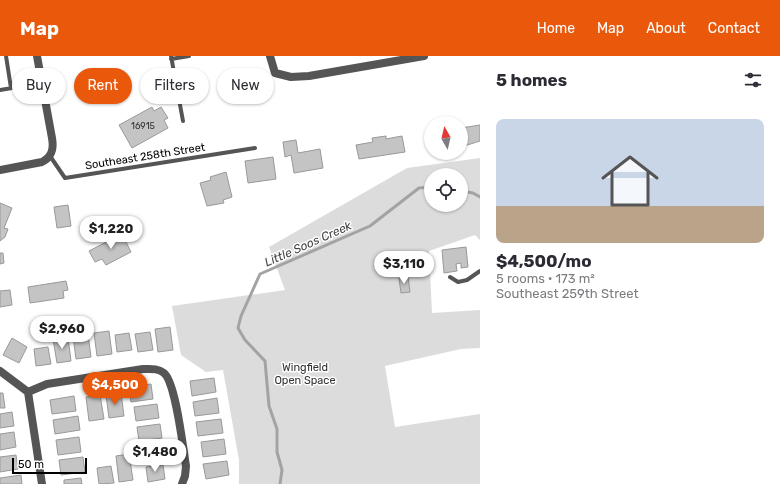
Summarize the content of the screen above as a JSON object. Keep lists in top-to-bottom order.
{
  "streets": {
    "lane": ["Southeast 258th Street"]
  },
  "water": ["Little Soos Creek"],
  "parks": ["Wingfield Open Space"],
  "house_numbers": ["16915"],
  "scale_bar": "50 m",
  "north": "top",
  "page": {
    "header": "Map",
    "nav": [
      "Home",
      "Map",
      "About",
      "Contact"
    ],
    "heading": "5 homes",
    "chip": [
      "Buy",
      "Rent",
      "Filters",
      "New"
    ],
    "list": [
      {
        "name": "$4,500/mo",
        "note": "5 rooms · 173 m² · Southeast 259th Street"
      }
    ],
    "price": [
      "$1,220",
      "$3,110",
      "$2,960",
      "$4,500",
      "$1,480"
    ],
    "scale": "50 m"
  }
}
